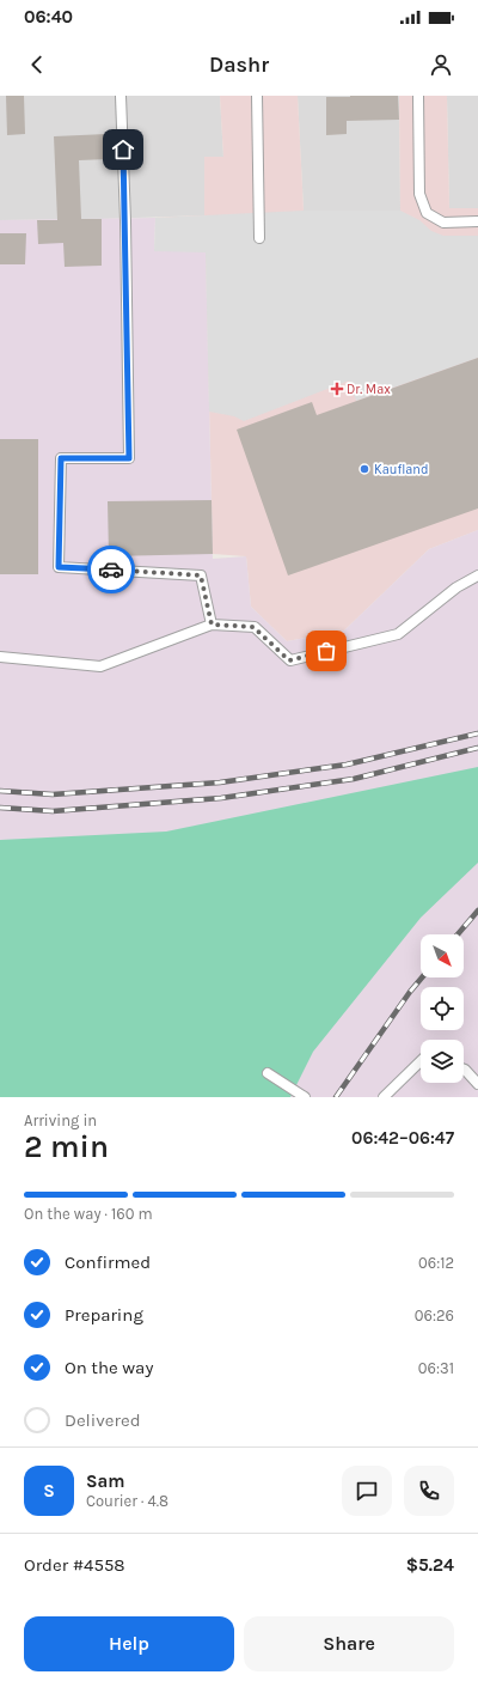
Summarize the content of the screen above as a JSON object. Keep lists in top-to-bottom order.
{
  "places": {
    "health": ["Dr. Max"],
    "other": ["Kaufland"]
  },
  "north": "bottom right",
  "page": {
    "status": "06:40",
    "header": "Dashr",
    "heading": ["2 min", "Arriving in", "06:42–06:47"],
    "panel": [
      "Sam",
      "Courier · 4.8",
      "Order #4558",
      "$5.24"
    ],
    "bar": "On the way · 160 m",
    "list": [
      ["Confirmed", "06:12"],
      ["Preparing", "06:26"],
      ["On the way", "06:31"],
      "Delivered"
    ],
    "round": "S",
    "buttons": ["Help", "Share"]
  }
}
